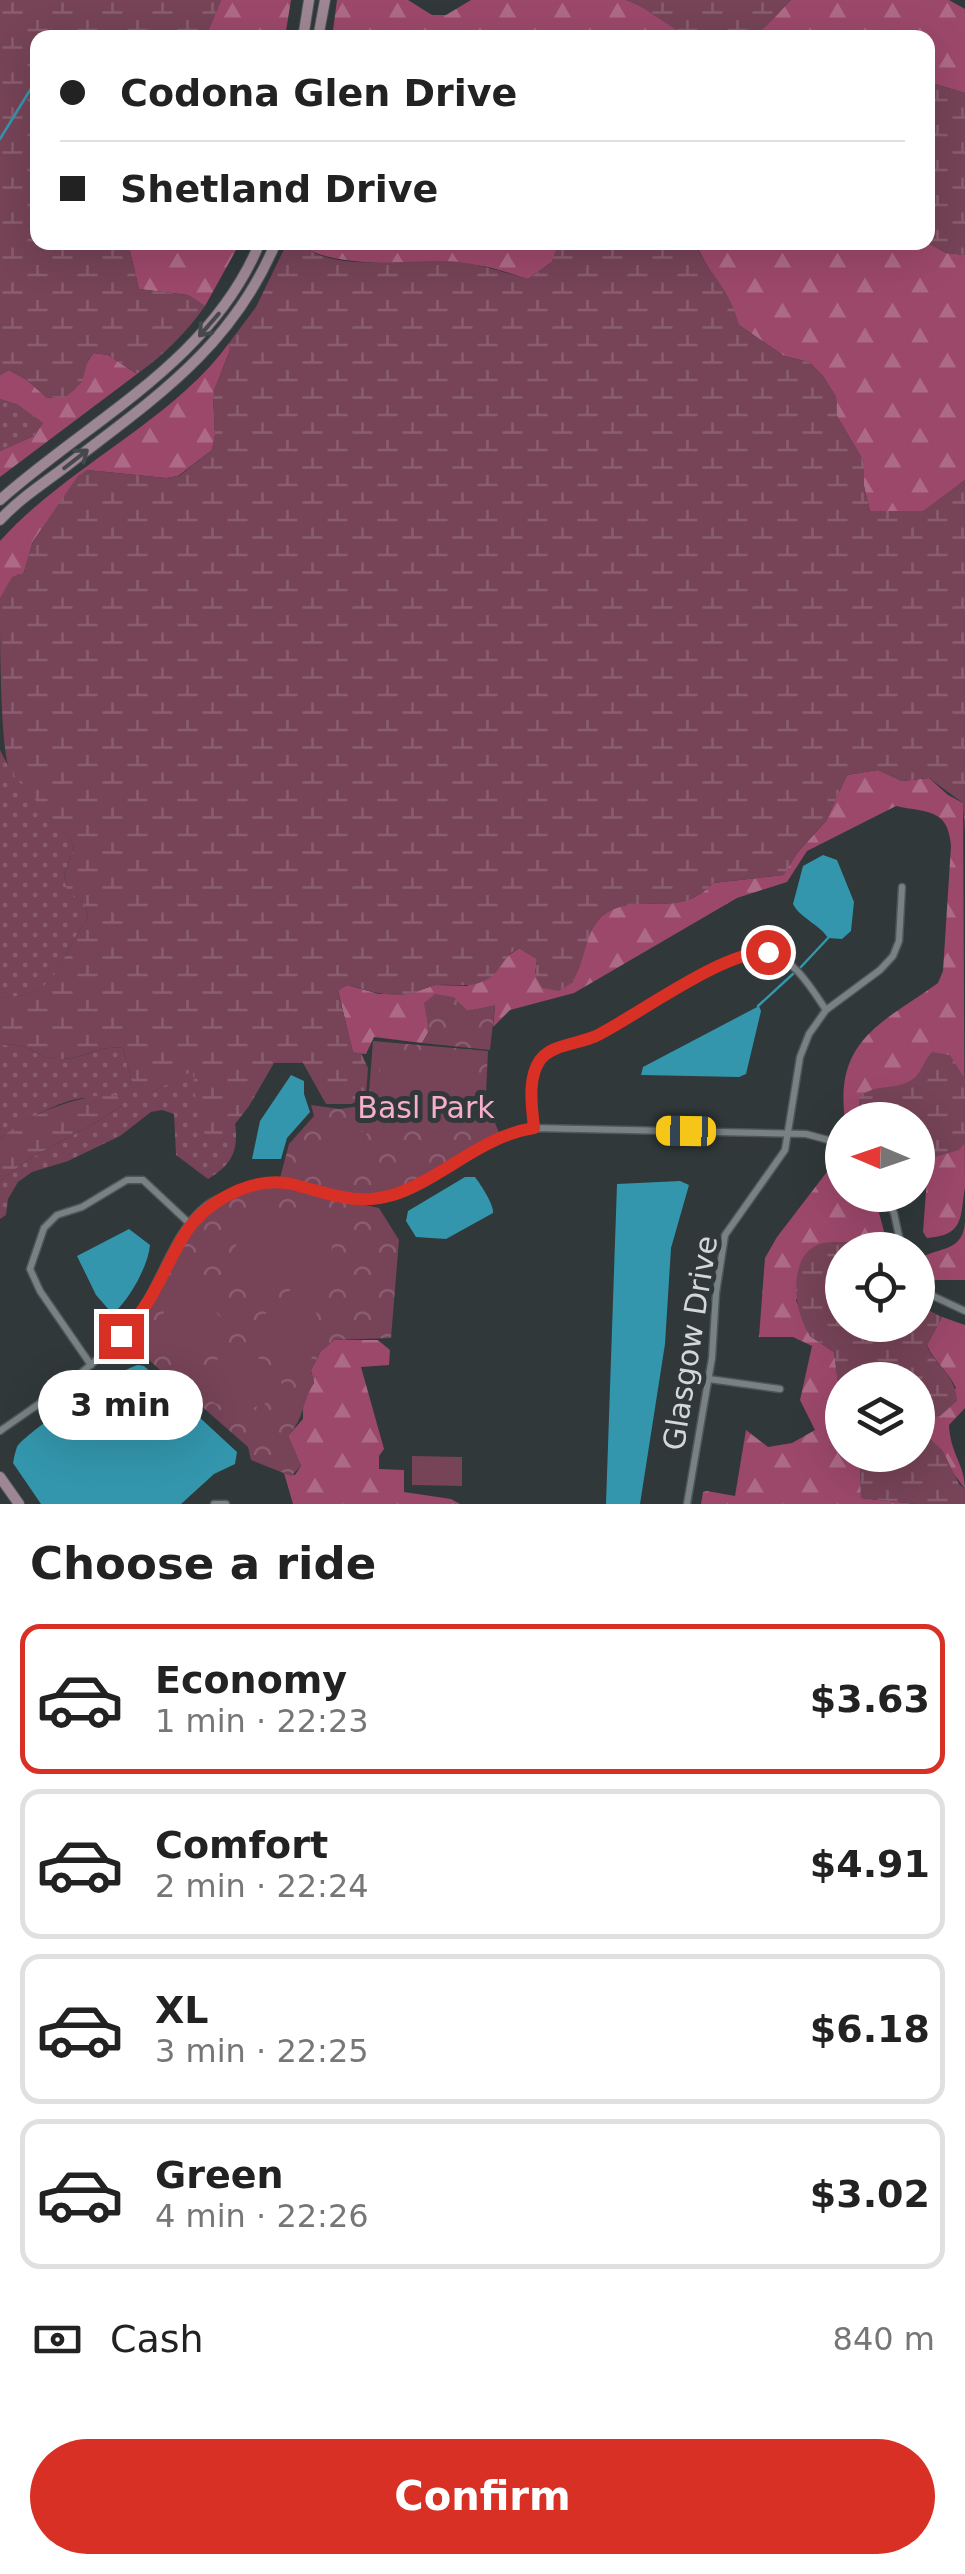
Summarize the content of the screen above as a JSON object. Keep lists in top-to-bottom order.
{
  "streets": {
    "street": ["Glasgow Drive"]
  },
  "parks": ["Basl Park"],
  "north": "left",
  "page": {
    "banner": ["Codona Glen Drive", "Shetland Drive"],
    "bubble": "3 min",
    "heading": "Choose a ride",
    "list": [
      {
        "name": "Economy",
        "note": "1 min · 22:23",
        "value": "$3.63"
      },
      {
        "name": "Comfort",
        "note": "2 min · 22:24",
        "value": "$4.91"
      },
      {
        "name": "XL",
        "note": "3 min · 22:25",
        "value": "$6.18"
      },
      {
        "name": "Green",
        "note": "4 min · 22:26",
        "value": "$3.02"
      }
    ],
    "pay": ["Cash", "840 m"],
    "buttons": "Confirm"
  }
}
